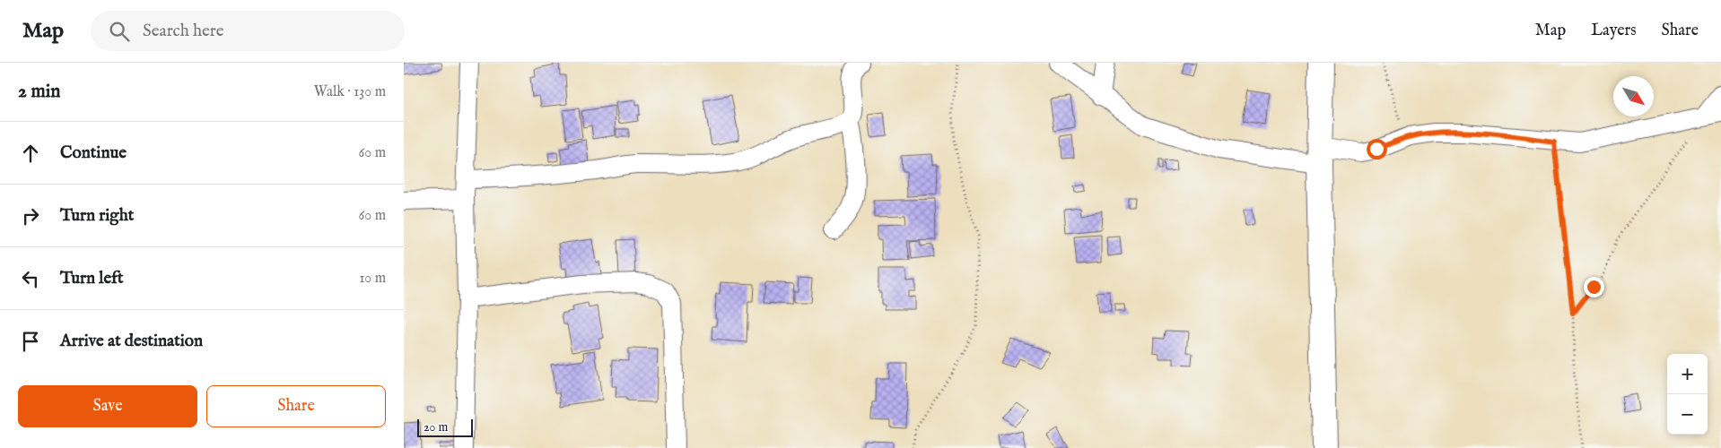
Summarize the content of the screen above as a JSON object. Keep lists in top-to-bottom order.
{
  "scale_bar": "20 m",
  "north": "bottom right",
  "page": {
    "header": "Map",
    "search": "Search here",
    "nav": ["Map", "Layers", "Share"],
    "heading": ["2 min", "Walk · 130 m"],
    "list": [
      ["Continue", "60 m"],
      ["Turn right", "60 m"],
      ["Turn left", "10 m"],
      "Arrive at destination"
    ],
    "map_buttons": ["+", "−"],
    "buttons": ["Save", "Share"],
    "scale": "20 m"
  }
}
